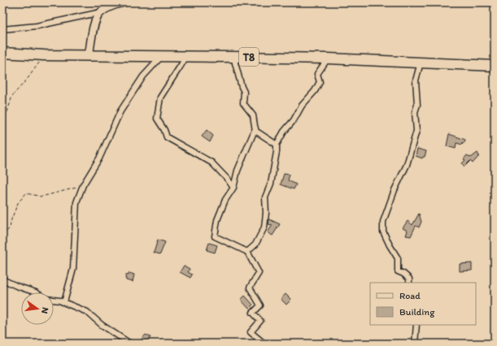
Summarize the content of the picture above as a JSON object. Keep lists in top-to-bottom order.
{
  "streets": {
    "highway": ["T8"]
  },
  "legend": ["Road", "Building"],
  "north": "right"
}
